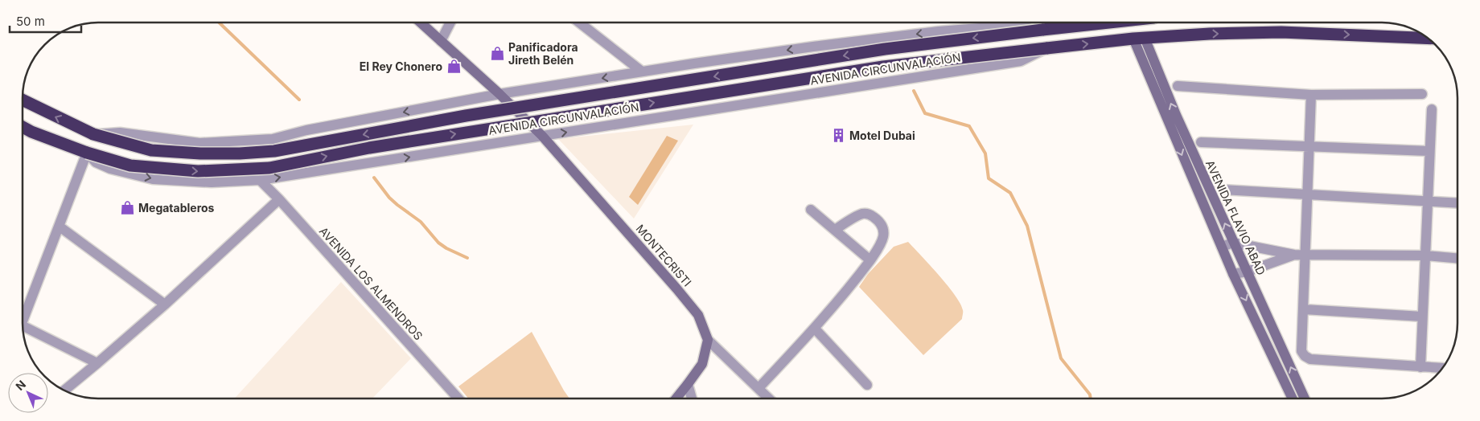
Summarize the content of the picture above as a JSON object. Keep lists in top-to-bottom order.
{
  "streets": {
    "highway": ["AVENIDA CIRCUNVALACIÓN"],
    "street": ["AVENIDA FLAVIO ABAD", "MONTECRISTI", "AVENIDA LOS ALMENDROS"]
  },
  "crossings": [
    ["AVENIDA CIRCUNVALACIÓN", "AVENIDA FLAVIO ABAD"],
    ["AVENIDA CIRCUNVALACIÓN", "MONTECRISTI"],
    ["AVENIDA CIRCUNVALACIÓN", "AVENIDA LOS ALMENDROS"]
  ],
  "places": {
    "shop": ["Panificadora Jireth Belén", "El Rey Chonero", "Megatableros"],
    "building": ["Motel Dubai"]
  },
  "scale_bar": "50 m",
  "north": "top left"
}
